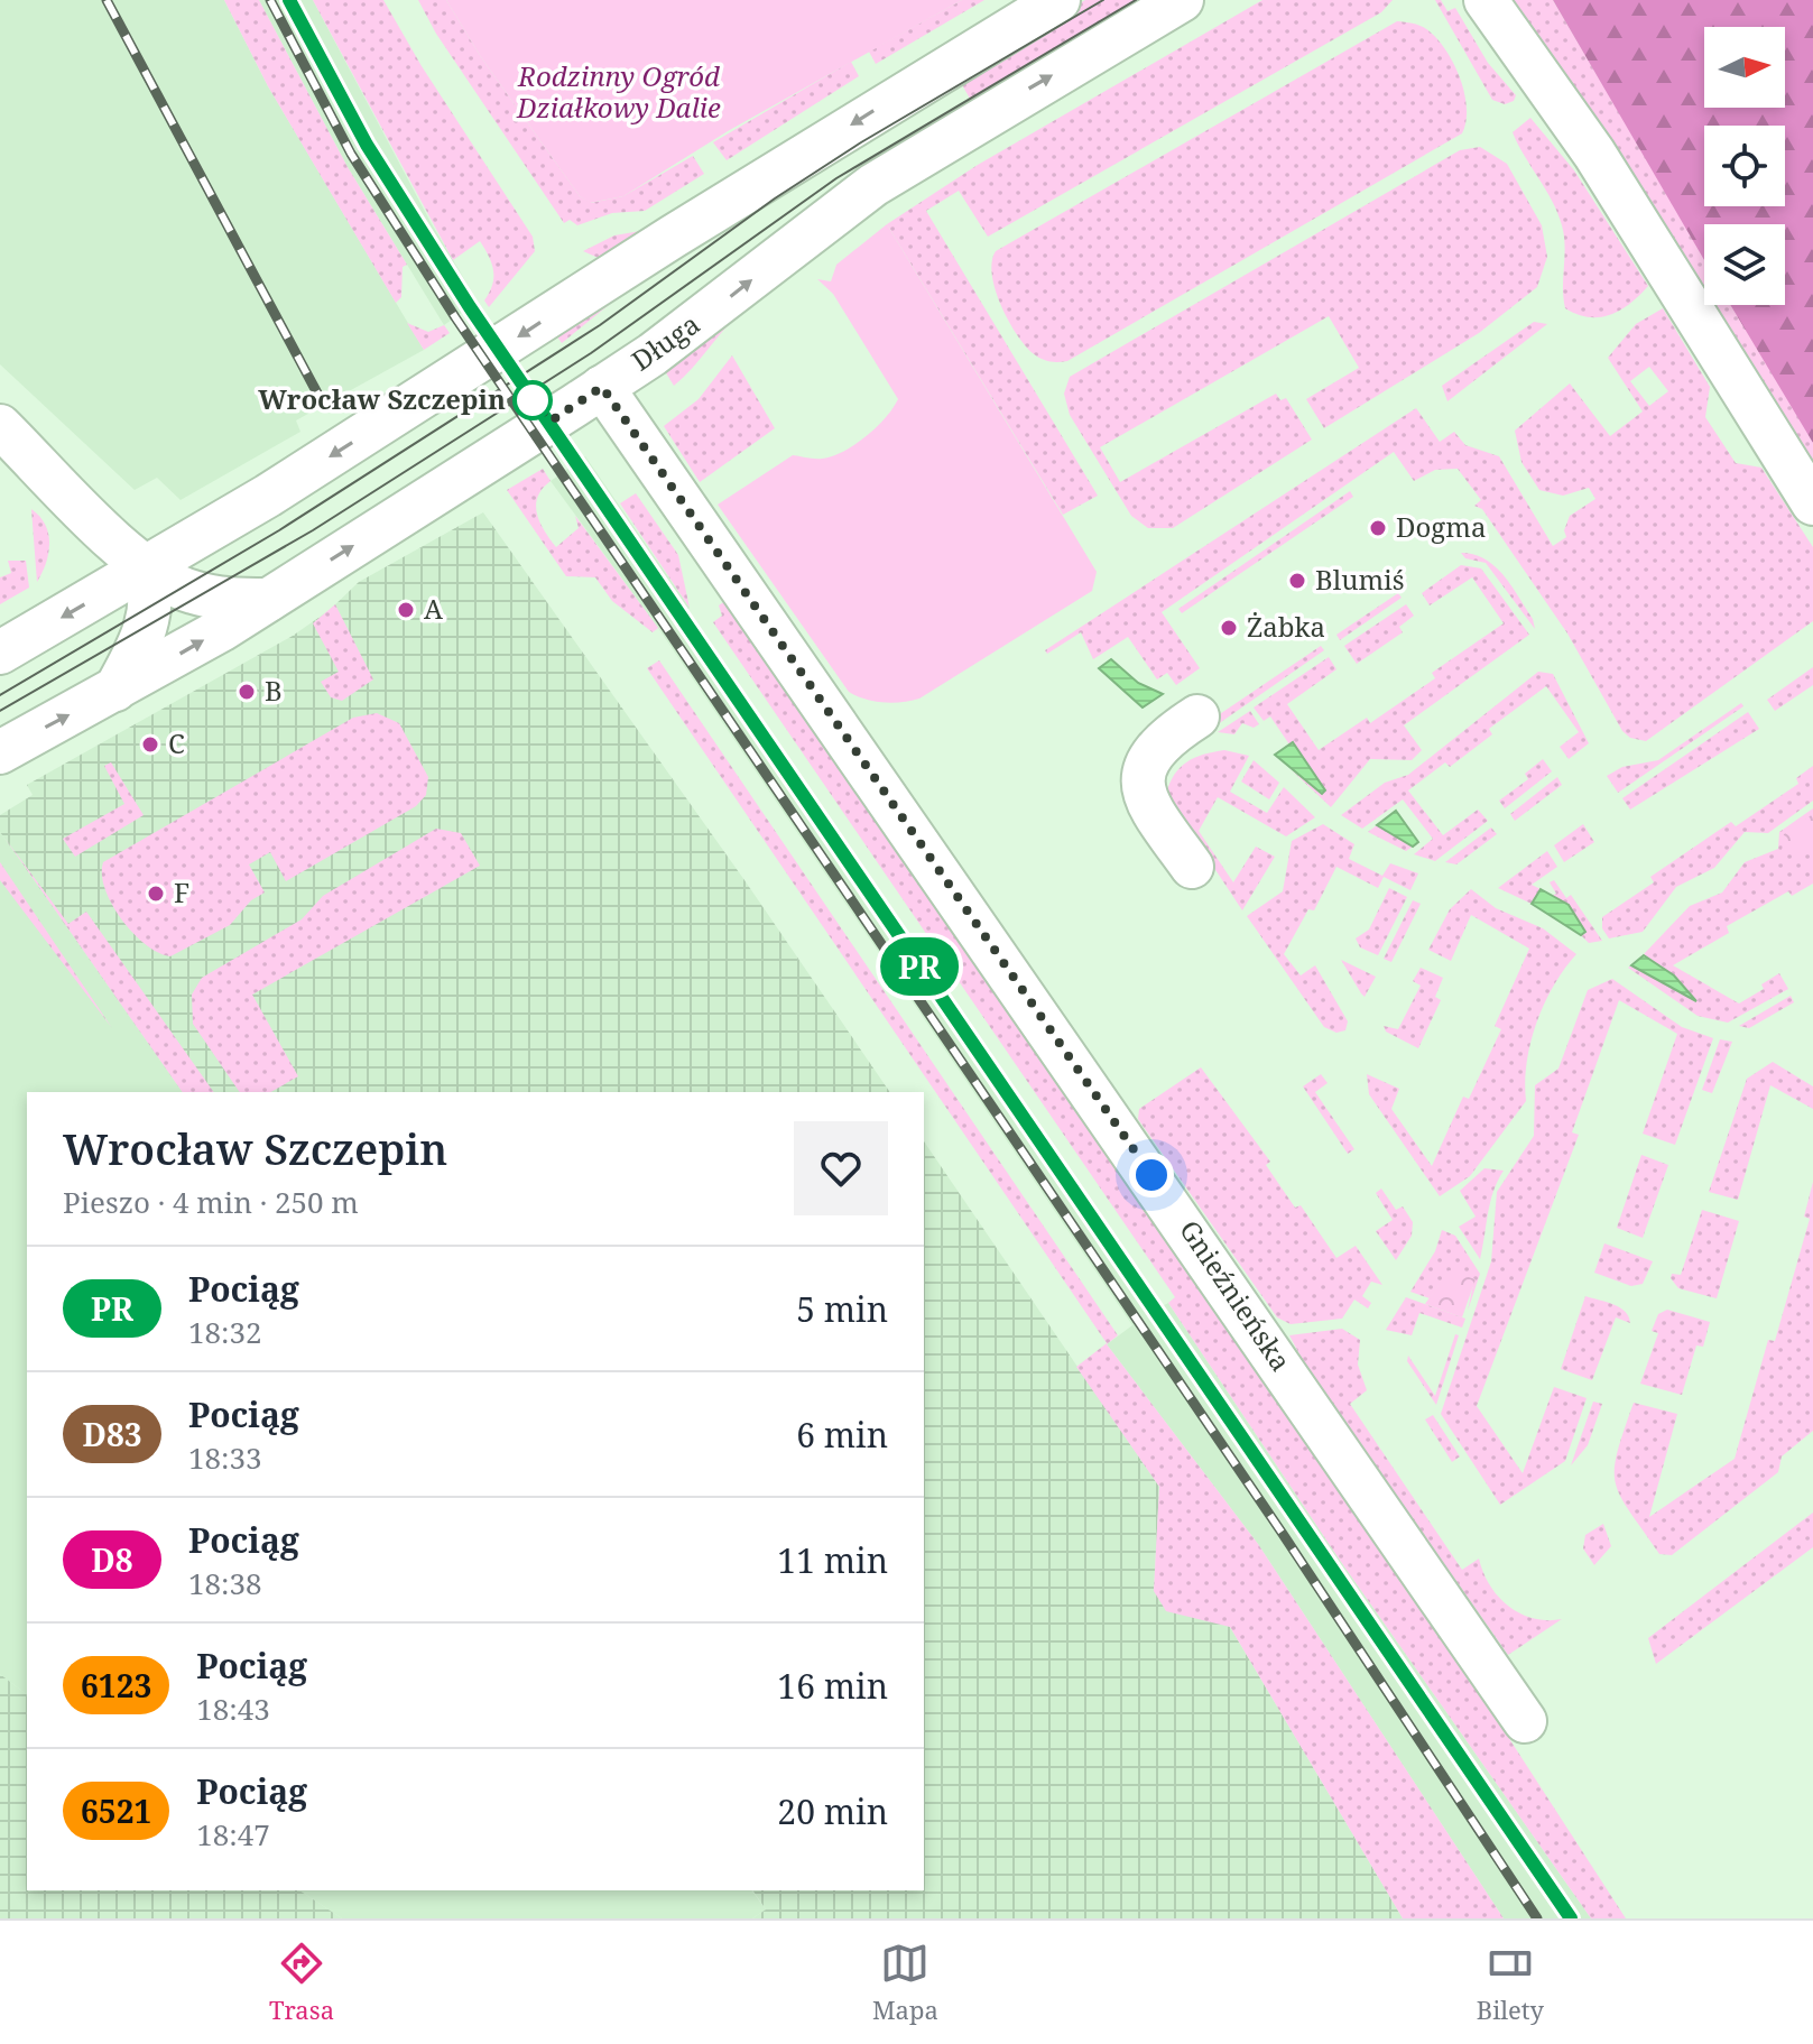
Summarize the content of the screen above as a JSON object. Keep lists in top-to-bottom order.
{
  "streets": {
    "street": ["Długa", "Gnieźnieńska"]
  },
  "crossings": [
    ["Długa", "Gnieźnieńska"]
  ],
  "parks": ["Rodzinny Ogród Działkowy Dalie"],
  "places": [
    "Wrocław Szczepin",
    "Dogma",
    "Blumiś",
    "A",
    "Żabka",
    "B",
    "C",
    "F"
  ],
  "north": "right",
  "page": {
    "on_map": "PR",
    "heading": ["Wrocław Szczepin", "Pieszo · 4 min · 250 m"],
    "list": [
      {
        "mark": "PR",
        "name": "Pociąg",
        "note": "18:32",
        "value": "5 min"
      },
      {
        "mark": "D83",
        "name": "Pociąg",
        "note": "18:33",
        "value": "6 min"
      },
      {
        "mark": "D8",
        "name": "Pociąg",
        "note": "18:38",
        "value": "11 min"
      },
      {
        "mark": "6123",
        "name": "Pociąg",
        "note": "18:43",
        "value": "16 min"
      },
      {
        "mark": "6521",
        "name": "Pociąg",
        "note": "18:47",
        "value": "20 min"
      }
    ],
    "tabs": ["Trasa", "Mapa", "Bilety"]
  }
}
